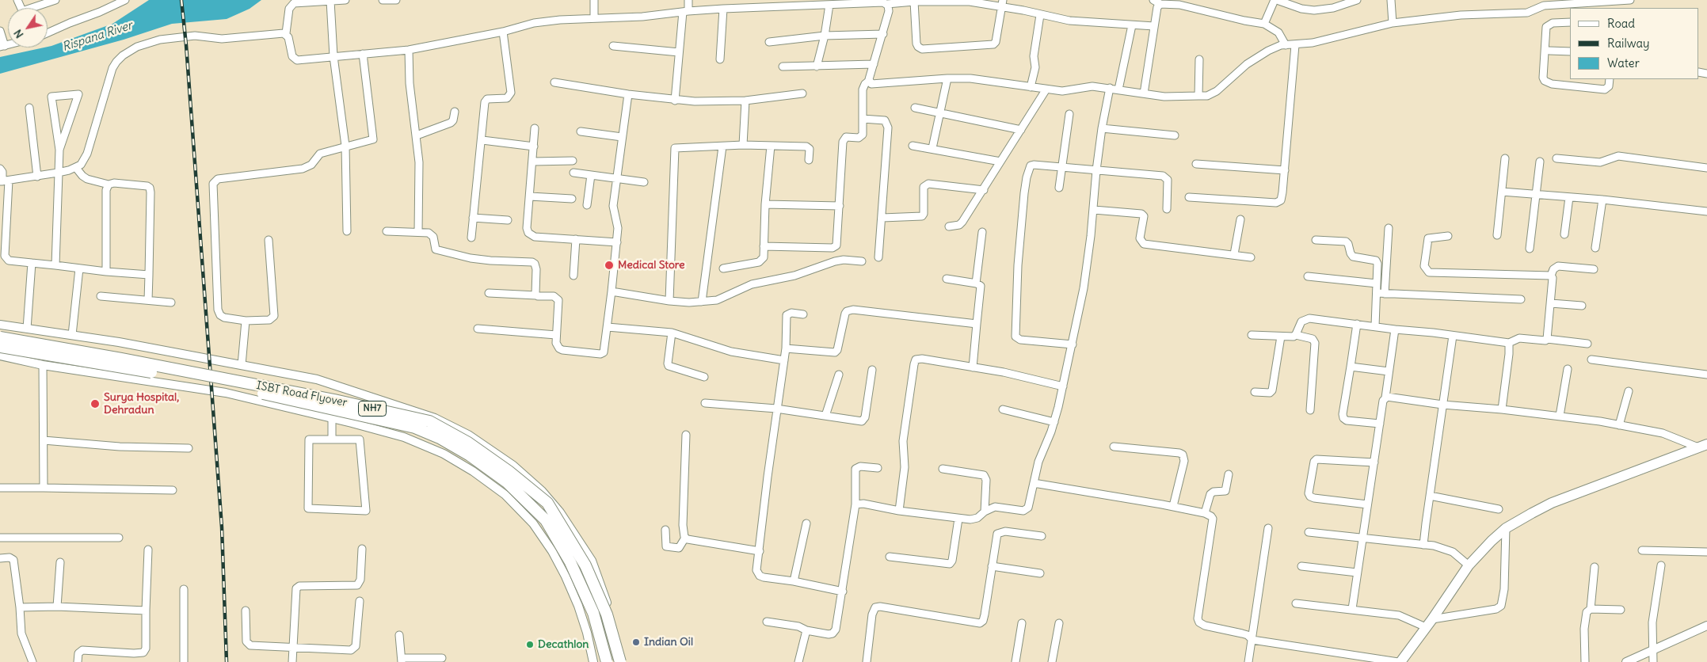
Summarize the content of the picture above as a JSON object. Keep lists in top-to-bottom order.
{
  "streets": {
    "highway": ["ISBT Road Flyover", "NH7"]
  },
  "water": ["Rispana River"],
  "places": [
    "Medical Store",
    "Surya Hospital, Dehradun",
    "Indian Oil",
    "Decathlon"
  ],
  "legend": ["Road", "Railway", "Water"],
  "north": "bottom left"
}
